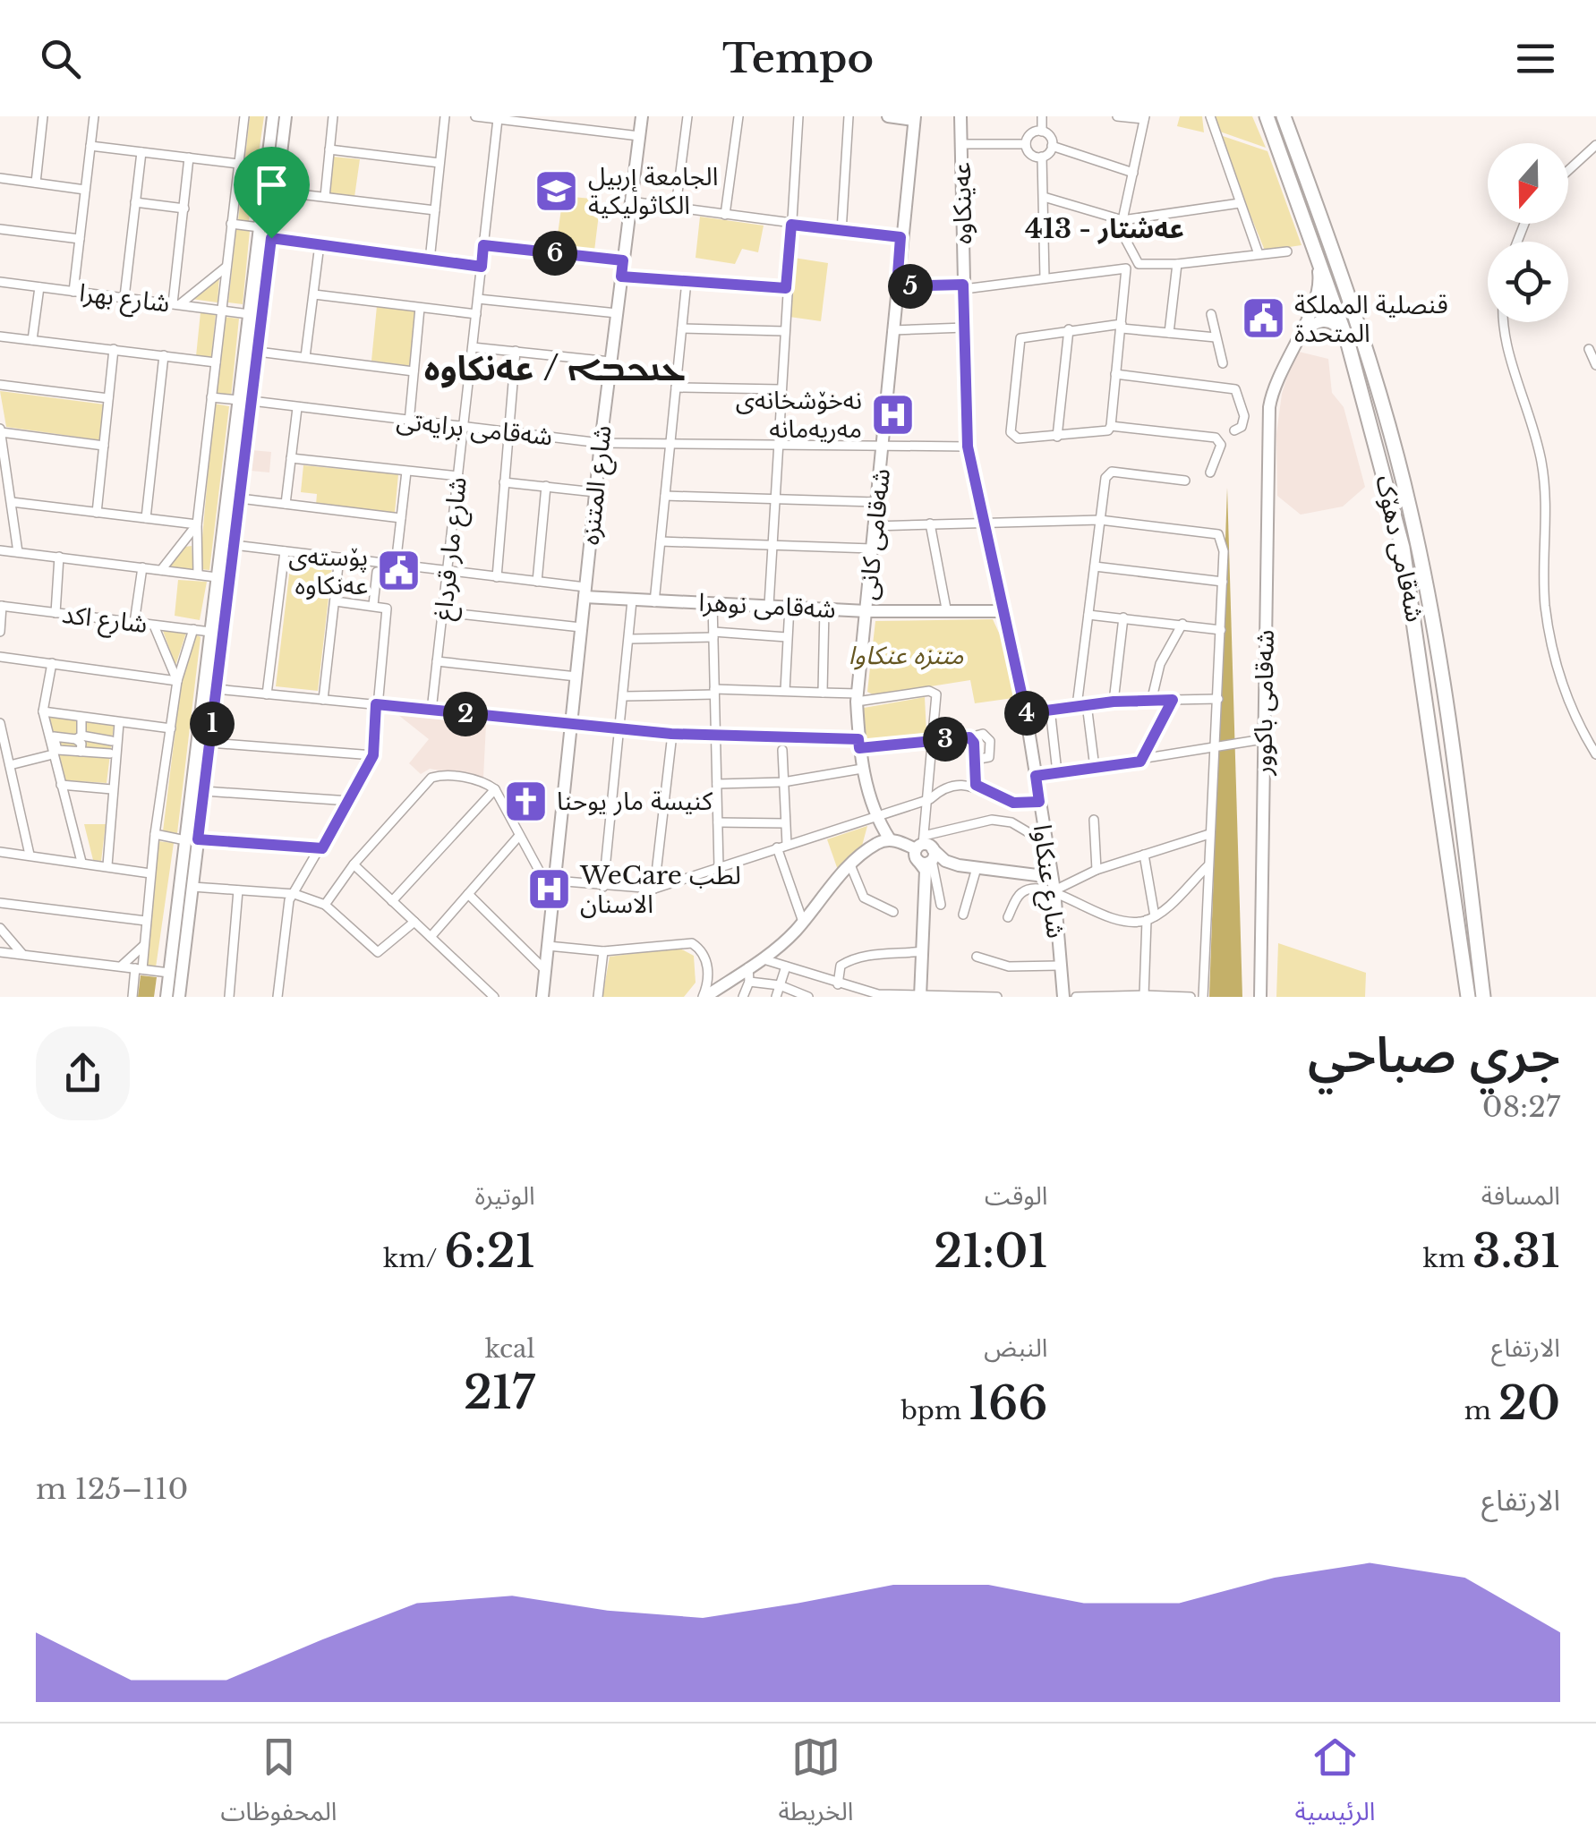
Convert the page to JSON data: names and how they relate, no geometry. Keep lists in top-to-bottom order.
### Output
{
  "streets": {
    "highway": ["شەقامی دهۆک"],
    "street": [
      "عەینکاوە",
      "شارع بهرا",
      "شەقامی برایەتی",
      "شارع المتنزه",
      "شەقامی کانی",
      "شارع مار قرداغ",
      "شەقامی نوهرا",
      "شارع اكد",
      "شەقامی باکوور",
      "شارع عنكاوا"
    ]
  },
  "crossings": [
    ["عەینکاوە", "شارع عنكاوا"],
    ["شەقامی برایەتی", "شارع المتنزه"],
    ["شەقامی برایەتی", "شەقامی کانی"],
    ["شەقامی برایەتی", "شارع مار قرداغ"],
    ["شەقامی برایەتی", "شارع عنكاوا"],
    ["شارع المتنزه", "شەقامی نوهرا"],
    ["شەقامی کانی", "شەقامی نوهرا"],
    ["شەقامی دهۆک", "شەقامی باکوور"],
    ["شەقامی نوهرا", "شارع عنكاوا"]
  ],
  "districts": ["عه‌شتار - 413", "ܥܢܟܒܐ / عەنکاوە"],
  "parks": ["متنزه عنكاوا"],
  "places": {
    "school or university": ["الجامعة إربيل الكاثوليكية"],
    "public building": ["قنصلية المملكة المتحدة", "پۆسته‌ی عه‌نكاوه‌"],
    "hospital": ["نەخۆشخانەی مەریەمانە", "WeCare لطب الاسنان"],
    "church": ["كنيسة مار يوحنا"]
  },
  "north": "bottom",
  "page": {
    "header": "Tempo",
    "pins": [
      "6",
      "5",
      "4",
      "2",
      "1",
      "3"
    ],
    "heading": ["جري صباحي", "08:27"],
    "stats": [
      ["المسافة", "3.31 km"],
      ["الوقت", "21:01"],
      ["الوتيرة", "6:21 /km"],
      ["الارتفاع", "20 m"],
      ["النبض", "166 bpm"],
      ["kcal", "217"]
    ],
    "chart": ["الارتفاع", "110–125 m"],
    "tabs": ["الرئيسية", "الخريطة", "المحفوظات"]
  }
}
